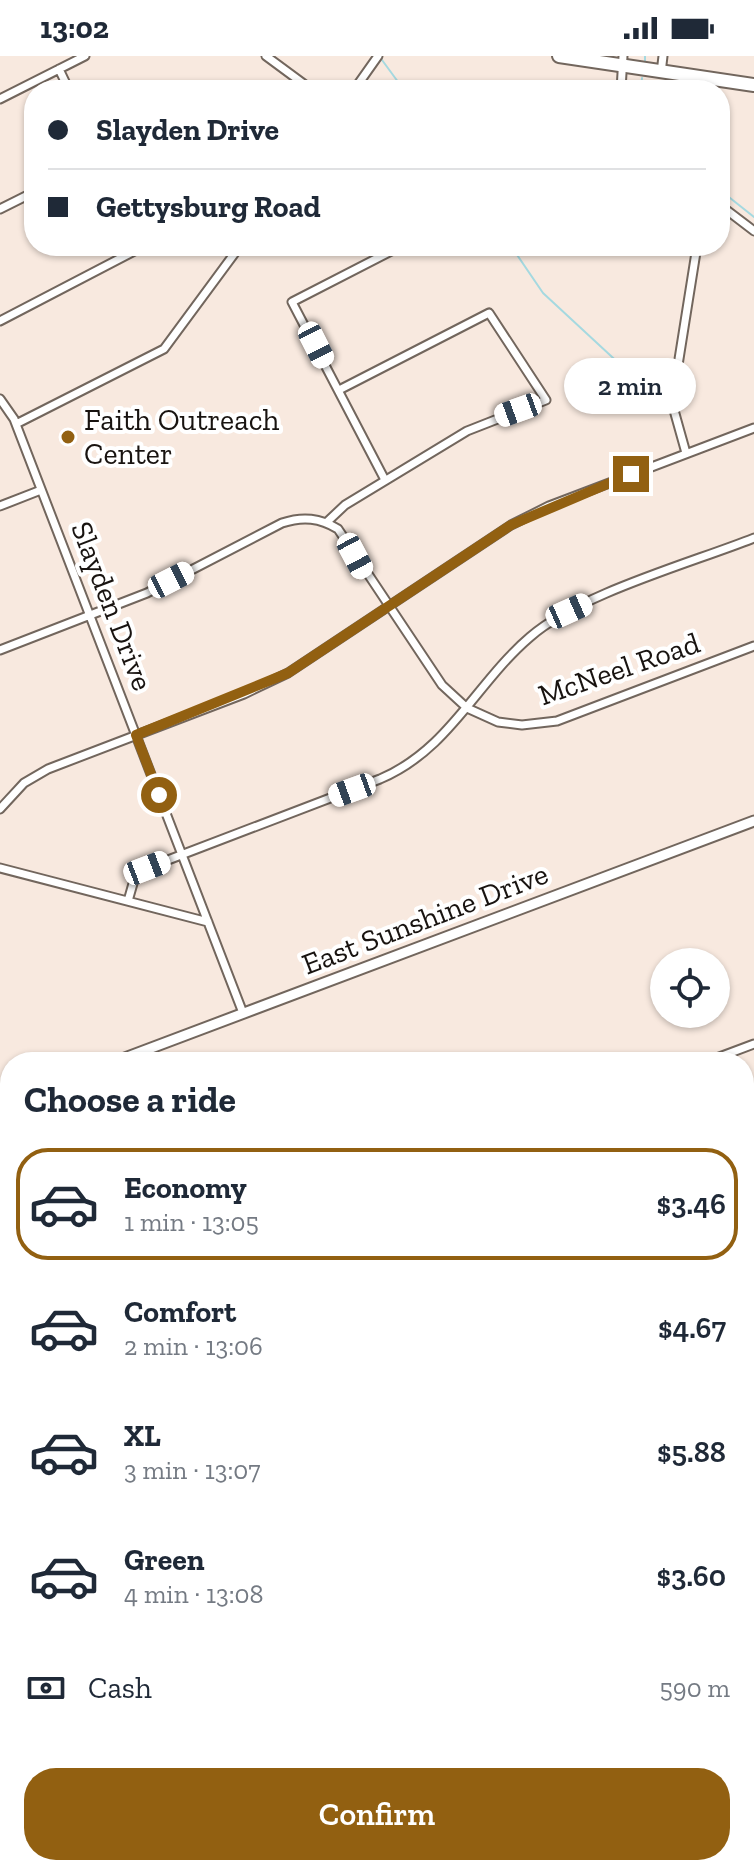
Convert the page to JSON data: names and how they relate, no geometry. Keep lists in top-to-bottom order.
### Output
{
  "streets": {
    "street": ["Slayden Drive", "McNeel Road", "East Sunshine Drive"]
  },
  "crossings": [
    ["Slayden Drive", "East Sunshine Drive"]
  ],
  "places": ["Faith Outreach Center"],
  "page": {
    "status": "13:02",
    "banner": ["Slayden Drive", "Gettysburg Road"],
    "bubble": "2 min",
    "heading": "Choose a ride",
    "list": [
      {
        "name": "Economy",
        "note": "1 min · 13:05",
        "value": "$3.46"
      },
      {
        "name": "Comfort",
        "note": "2 min · 13:06",
        "value": "$4.67"
      },
      {
        "name": "XL",
        "note": "3 min · 13:07",
        "value": "$5.88"
      },
      {
        "name": "Green",
        "note": "4 min · 13:08",
        "value": "$3.60"
      }
    ],
    "pay": ["Cash", "590 m"],
    "buttons": "Confirm"
  }
}
